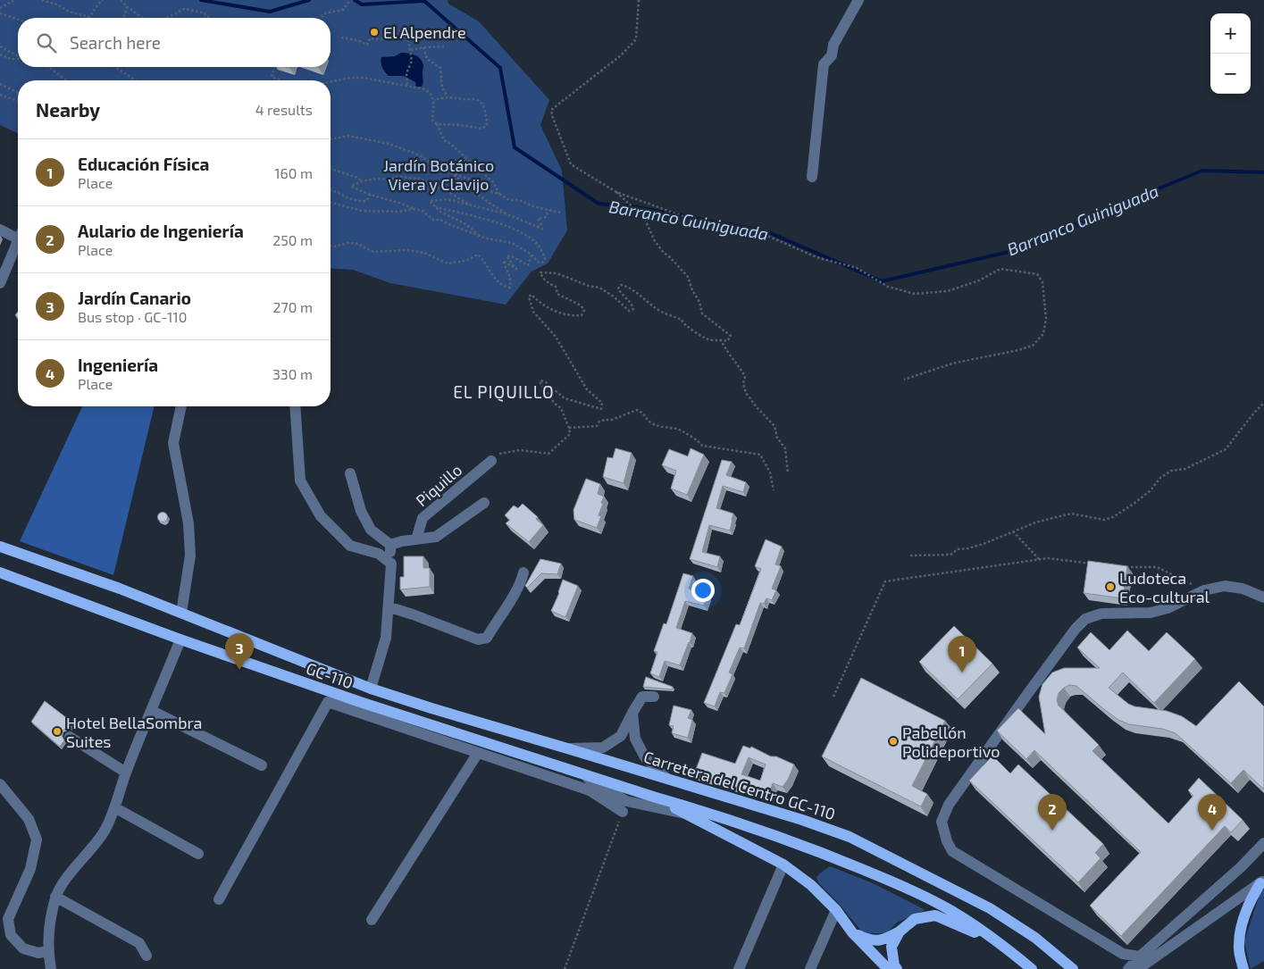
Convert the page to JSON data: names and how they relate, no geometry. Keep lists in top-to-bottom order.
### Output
{
  "streets": {
    "main road": ["GC-110", "Carretera del Centro GC-110"],
    "street": ["Piquillo"]
  },
  "crossings": [
    ["GC-110", "Carretera del Centro GC-110"]
  ],
  "districts": ["EL PIQUILLO"],
  "water": ["Barranco Guiniguada"],
  "parks": ["Jardín Botánico Viera y Clavijo"],
  "places": [
    "El Alpendre",
    "Ludoteca Eco-cultural",
    "Hotel BellaSombra Suites",
    "Pabellón Polideportivo"
  ],
  "page": {
    "map_buttons": ["+", "−"],
    "search": "Search here",
    "heading": ["Nearby", "4 results"],
    "list": [
      {
        "mark": "1",
        "name": "Educación Física",
        "note": "Place",
        "value": "160 m"
      },
      {
        "mark": "2",
        "name": "Aulario de Ingeniería",
        "note": "Place",
        "value": "250 m"
      },
      {
        "mark": "3",
        "name": "Jardín Canario",
        "note": "Bus stop · GC-110",
        "value": "270 m"
      },
      {
        "mark": "4",
        "name": "Ingeniería",
        "note": "Place",
        "value": "330 m"
      }
    ],
    "pins": [
      "3",
      "1",
      "2",
      "4"
    ]
  }
}
